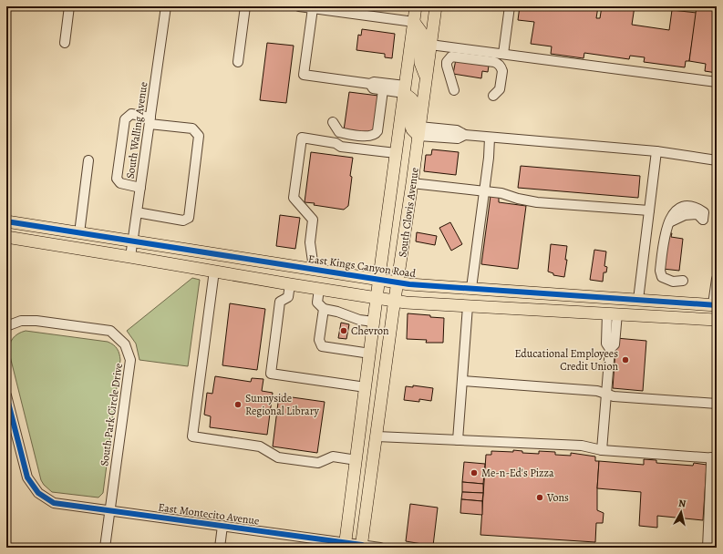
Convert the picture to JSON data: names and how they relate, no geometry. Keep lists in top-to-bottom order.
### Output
{
  "streets": {
    "main road": ["South Clovis Avenue", "East Kings Canyon Road"],
    "street": ["South Walling Avenue", "South Park Circle Drive", "East Montecito Avenue"]
  },
  "crossings": [
    ["South Walling Avenue", "East Kings Canyon Road"],
    ["South Clovis Avenue", "East Kings Canyon Road"],
    ["South Clovis Avenue", "East Montecito Avenue"],
    ["South Park Circle Drive", "East Montecito Avenue"]
  ],
  "places": [
    "Chevron",
    "Educational Employees Credit Union",
    "Sunnyside Regional Library",
    "Me-n-Ed's Pizza",
    "Vons"
  ],
  "north": "top"
}
